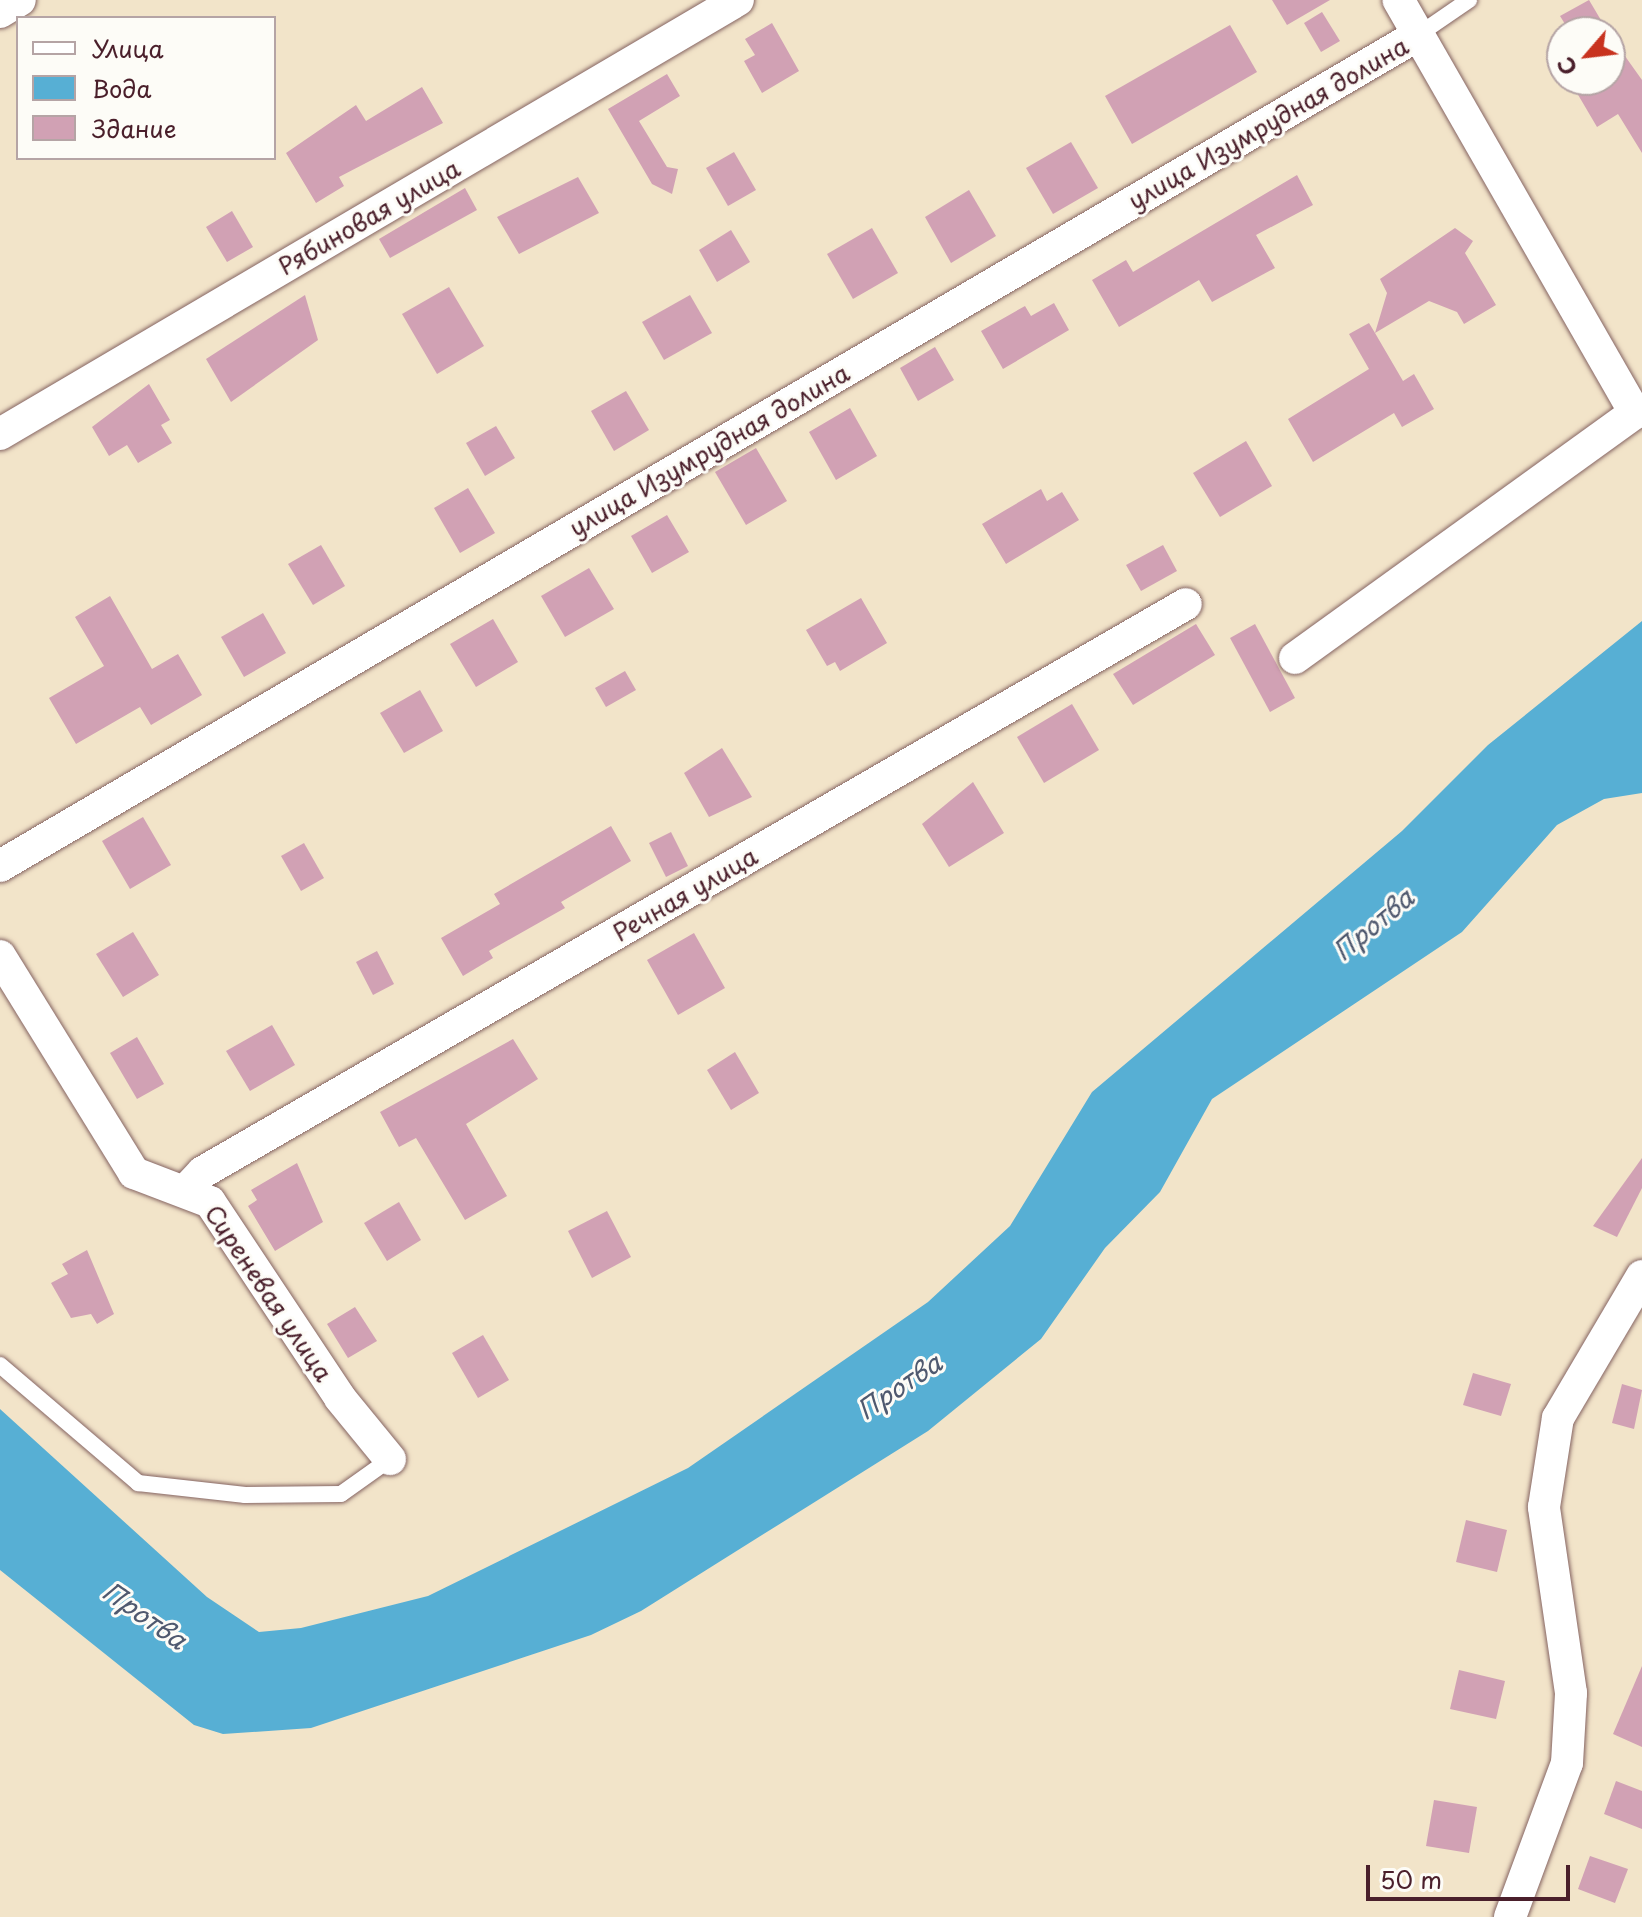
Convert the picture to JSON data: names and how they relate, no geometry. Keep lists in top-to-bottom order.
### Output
{
  "streets": {
    "street": [
      "улица Изумрудная долина",
      "Рябиновая улица",
      "Речная улица",
      "Сиреневая улица"
    ]
  },
  "crossings": [
    ["Речная улица", "Сиреневая улица"]
  ],
  "water": ["Протва"],
  "legend": ["Улица", "Вода", "Здание"],
  "scale_bar": "50 m",
  "north": "bottom left"
}
